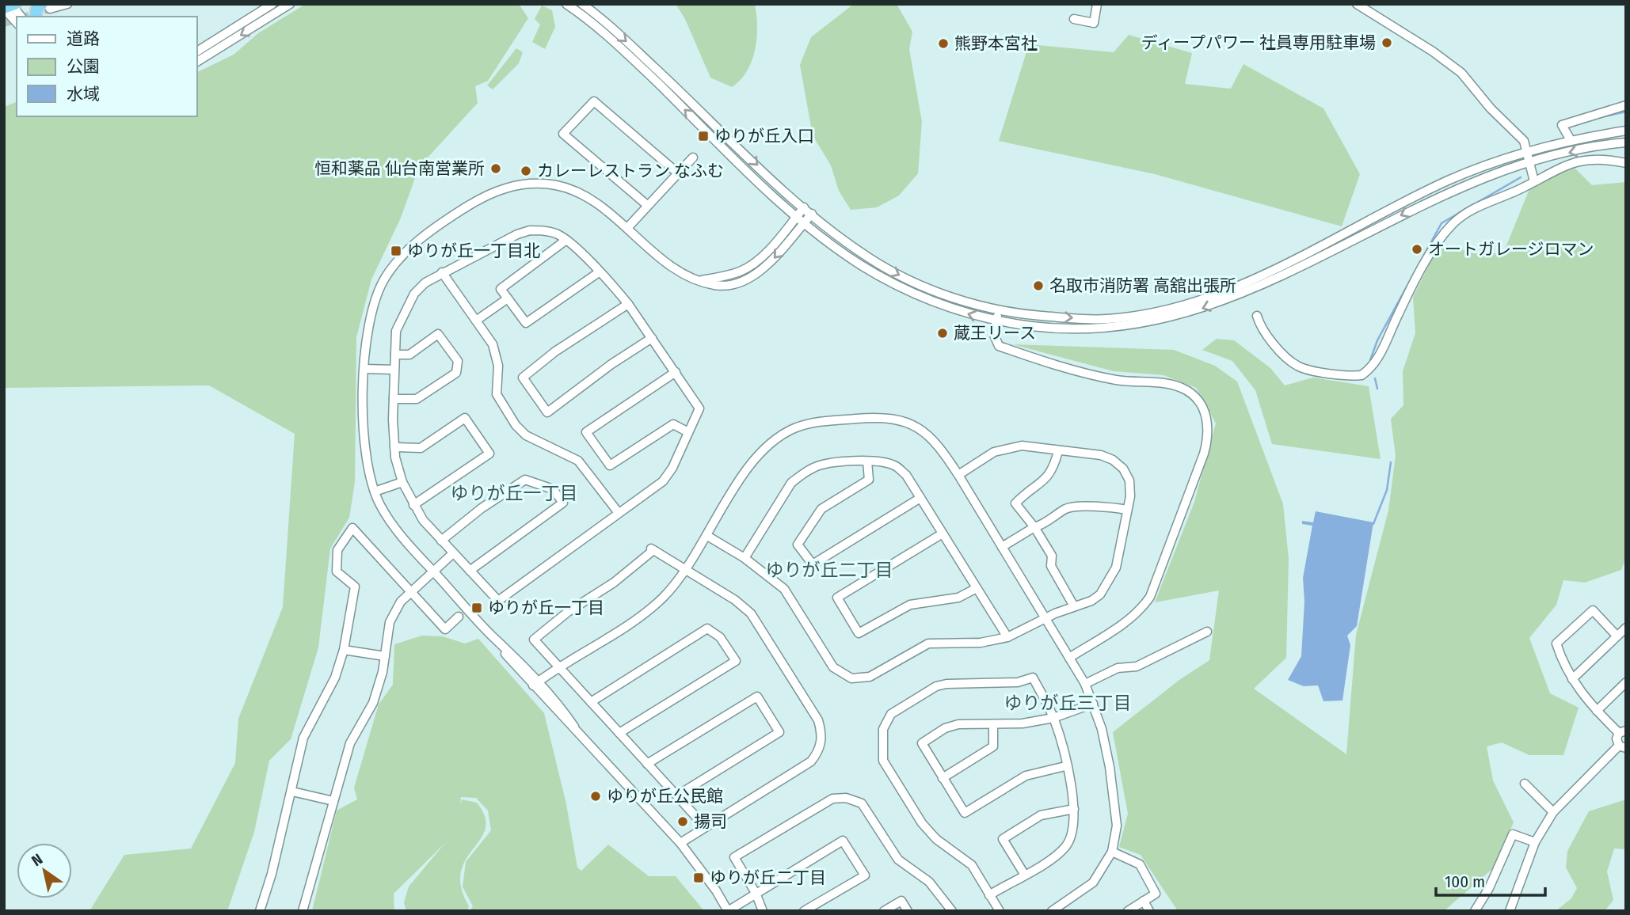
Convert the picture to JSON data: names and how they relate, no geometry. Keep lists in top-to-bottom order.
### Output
{
  "districts": ["ゆりが丘一丁目", "ゆりが丘二丁目", "ゆりが丘三丁目"],
  "places": {
    "other": [
      "ディープパワー 社員専用駐車場",
      "熊野本宮社",
      "恒和薬品 仙台南営業所",
      "カレーレストラン なふむ",
      "オートガレージロマン",
      "名取市消防署 高舘出張所",
      "蔵王リース",
      "ゆりが丘公民館",
      "揚司"
    ],
    "transit": [
      "ゆりが丘入口",
      "ゆりが丘一丁目北",
      "ゆりが丘一丁目",
      "ゆりが丘二丁目"
    ]
  },
  "legend": ["道路", "公園", "水域"],
  "scale_bar": "100 m",
  "north": "top left"
}
